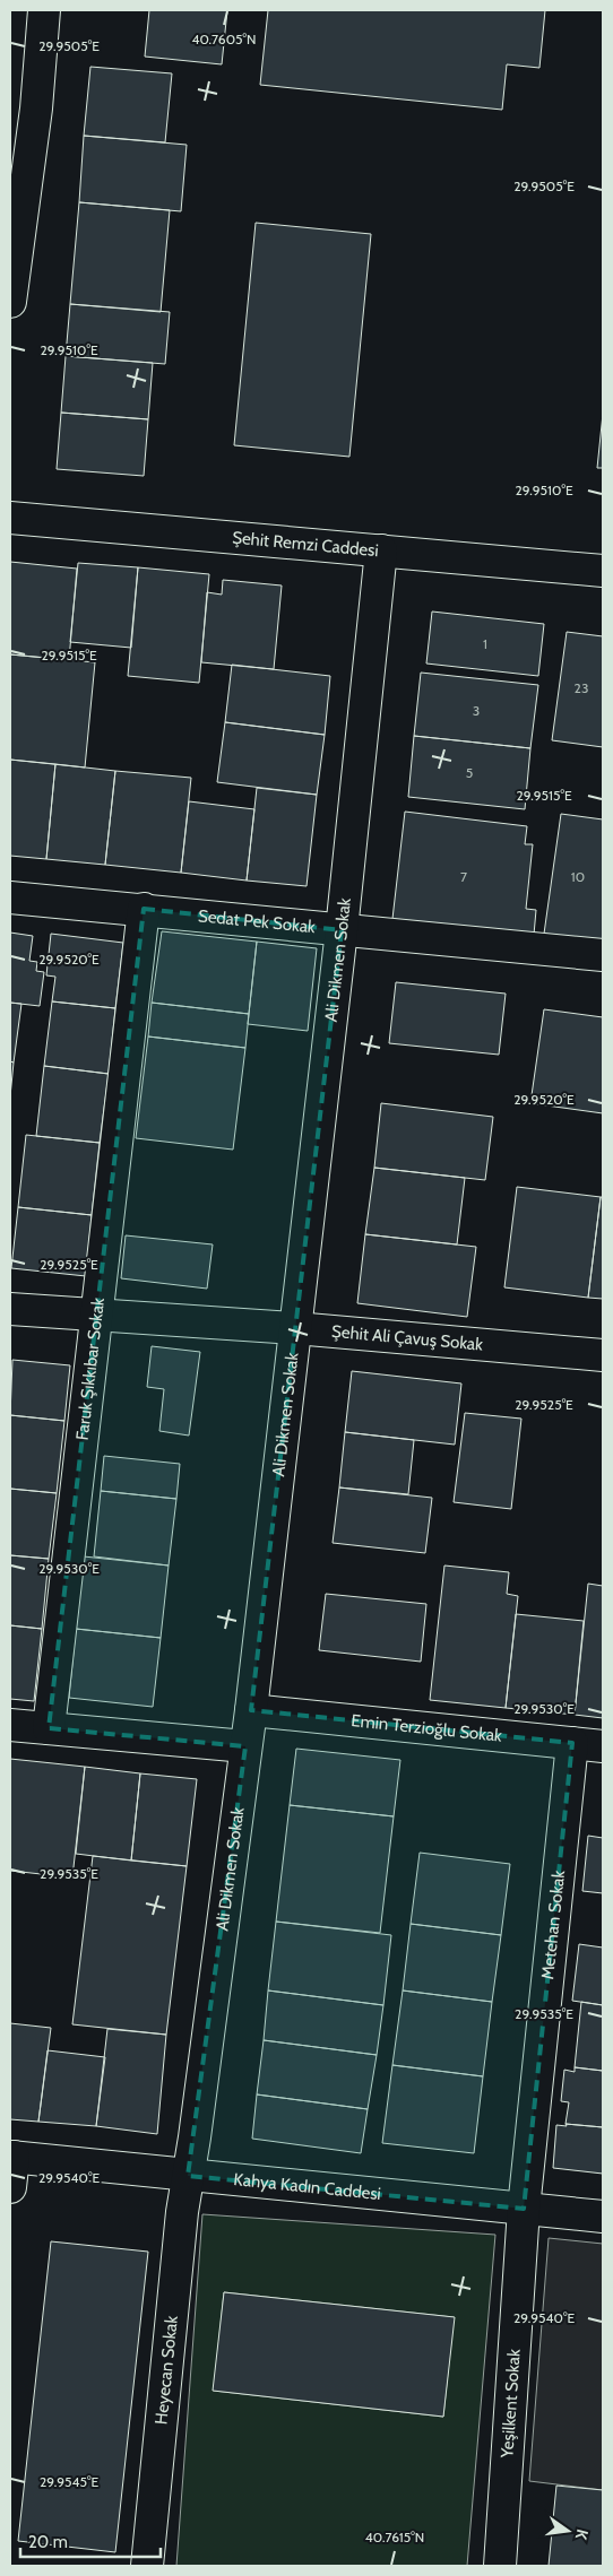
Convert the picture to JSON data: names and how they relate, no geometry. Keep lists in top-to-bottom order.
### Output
{
  "streets": {
    "street": [
      "Şehit Remzi Caddesi",
      "Sedat Pek Sokak",
      "Ali Dikmen Sokak",
      "Şehit Ali Çavuş Sokak",
      "Faruk Şıkkıbar Sokak",
      "Emin Terzioğlu Sokak",
      "Metehan Sokak",
      "Kahya Kadın Caddesi",
      "Heyecan Sokak",
      "Yeşilkent Sokak"
    ]
  },
  "crossings": [
    ["Şehit Remzi Caddesi", "Ali Dikmen Sokak"],
    ["Sedat Pek Sokak", "Ali Dikmen Sokak"],
    ["Sedat Pek Sokak", "Faruk Şıkkıbar Sokak"],
    ["Ali Dikmen Sokak", "Şehit Ali Çavuş Sokak"],
    ["Ali Dikmen Sokak", "Emin Terzioğlu Sokak"],
    ["Ali Dikmen Sokak", "Kahya Kadın Caddesi"],
    ["Ali Dikmen Sokak", "Heyecan Sokak"],
    ["Şehit Ali Çavuş Sokak", "Faruk Şıkkıbar Sokak"],
    ["Emin Terzioğlu Sokak", "Metehan Sokak"],
    ["Metehan Sokak", "Kahya Kadın Caddesi"],
    ["Metehan Sokak", "Yeşilkent Sokak"],
    ["Kahya Kadın Caddesi", "Heyecan Sokak"],
    ["Kahya Kadın Caddesi", "Yeşilkent Sokak"]
  ],
  "house_numbers": [
    "1",
    "23",
    "3",
    "5",
    "7",
    "10"
  ],
  "scale_bar": "20 m",
  "north": "right",
  "coordinates": [
    "40.7605°N",
    "29.9505°E",
    "29.9510°E",
    "29.9515°E",
    "29.9520°E",
    "29.9525°E",
    "29.9530°E",
    "29.9535°E",
    "29.9540°E",
    "29.9545°E",
    "40.7615°N"
  ]
}
